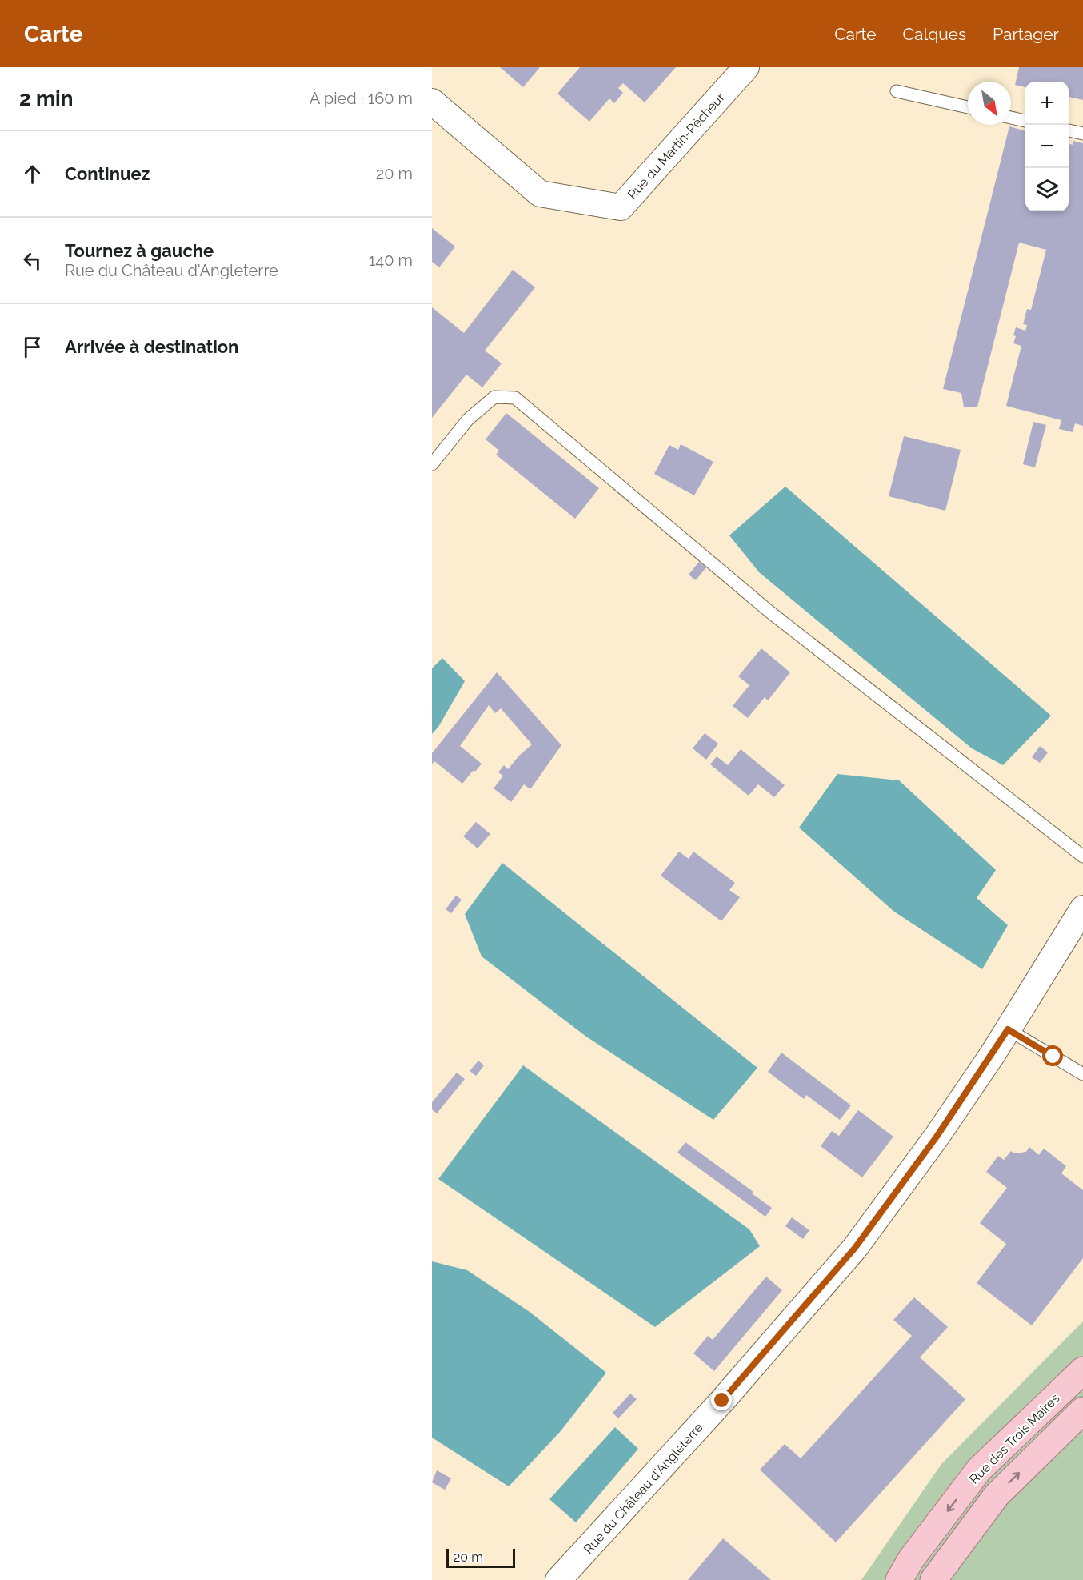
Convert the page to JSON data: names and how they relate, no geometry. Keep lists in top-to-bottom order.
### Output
{
  "streets": {
    "main road": ["Rue des Trois Maires"],
    "street": ["Rue du Martin-Pêcheur", "Rue du Château d'Angleterre"]
  },
  "scale_bar": "20 m",
  "north": "bottom right",
  "page": {
    "header": "Carte",
    "nav": ["Carte", "Calques", "Partager"],
    "heading": ["2 min", "À pied · 160 m"],
    "map_buttons": ["+", "−"],
    "list": [
      ["Continuez", "20 m"],
      ["Tournez à gauche", "Rue du Château d'Angleterre", "140 m"],
      "Arrivée à destination"
    ],
    "scale": "20 m"
  }
}
